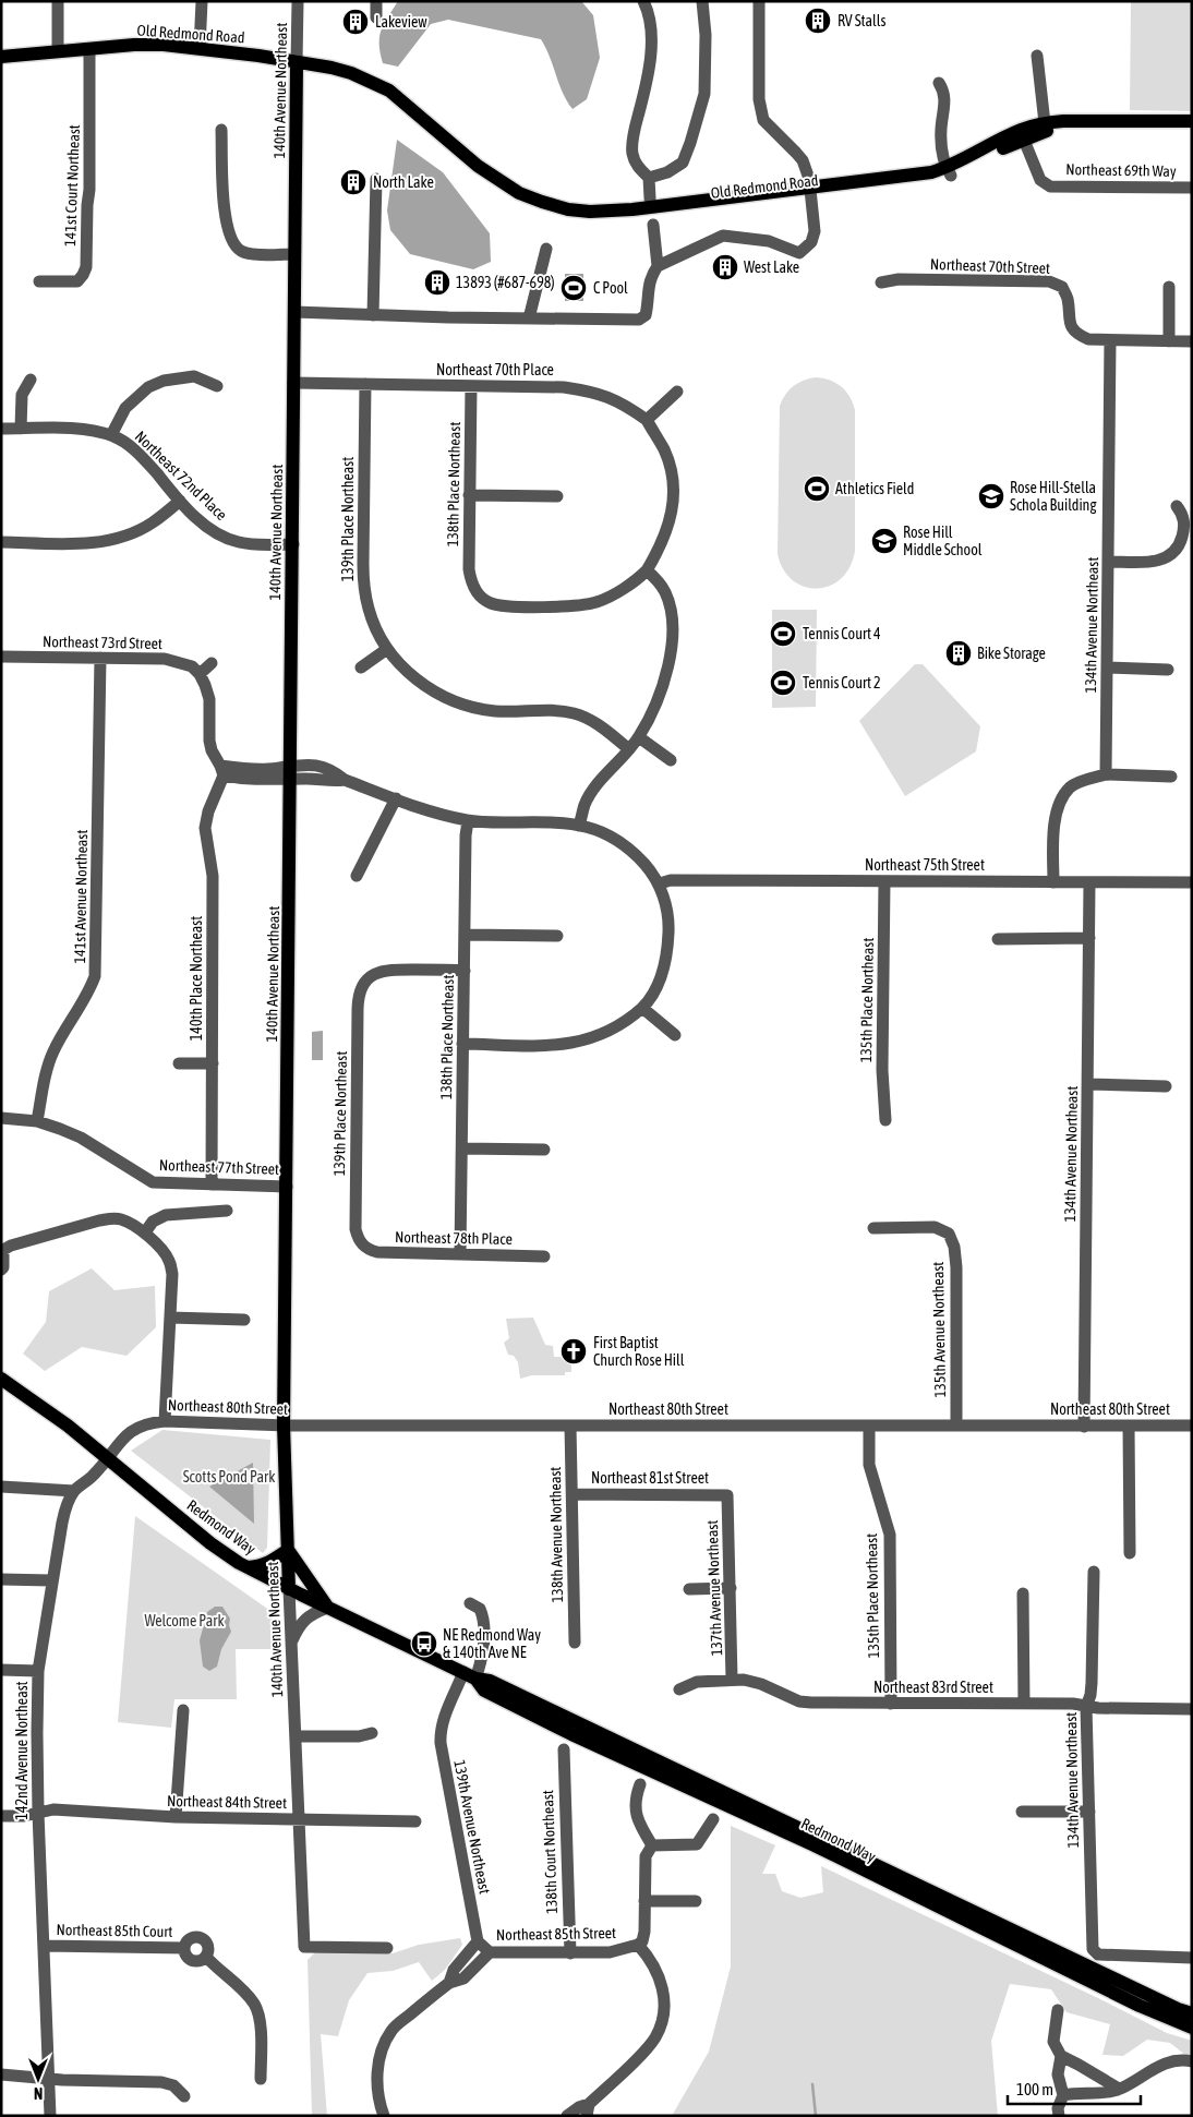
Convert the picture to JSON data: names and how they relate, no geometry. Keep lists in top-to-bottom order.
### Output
{
  "streets": {
    "main road": ["Old Redmond Road", "140th Avenue Northeast", "Redmond Way"],
    "street": [
      "Northeast 69th Way",
      "141st Court Northeast",
      "Northeast 70th Street",
      "Northeast 70th Place",
      "Northeast 72nd Place",
      "138th Place Northeast",
      "139th Place Northeast",
      "134th Avenue Northeast",
      "Northeast 73rd Street",
      "Northeast 75th Street",
      "141st Avenue Northeast",
      "140th Place Northeast",
      "135th Place Northeast",
      "Northeast 77th Street",
      "Northeast 78th Place",
      "135th Avenue Northeast",
      "Northeast 80th Street",
      "Northeast 81st Street",
      "138th Avenue Northeast",
      "137th Avenue Northeast",
      "Northeast 83rd Street",
      "142nd Avenue Northeast",
      "Northeast 84th Street",
      "139th Avenue Northeast",
      "138th Court Northeast",
      "Northeast 85th Court",
      "Northeast 85th Street"
    ]
  },
  "crossings": [
    ["Old Redmond Road", "140th Avenue Northeast"],
    ["Old Redmond Road", "Northeast 69th Way"],
    ["Old Redmond Road", "141st Court Northeast"],
    ["140th Avenue Northeast", "Northeast 70th Place"],
    ["140th Avenue Northeast", "Northeast 72nd Place"],
    ["140th Avenue Northeast", "Northeast 77th Street"],
    ["140th Avenue Northeast", "Northeast 80th Street"],
    ["140th Avenue Northeast", "Redmond Way"],
    ["140th Avenue Northeast", "Northeast 84th Street"],
    ["Northeast 70th Street", "134th Avenue Northeast"],
    ["Northeast 70th Place", "138th Place Northeast"],
    ["Northeast 70th Place", "139th Place Northeast"],
    ["138th Place Northeast", "139th Place Northeast"],
    ["138th Place Northeast", "Northeast 78th Place"],
    ["139th Place Northeast", "Northeast 78th Place"],
    ["134th Avenue Northeast", "Northeast 75th Street"],
    ["134th Avenue Northeast", "Northeast 80th Street"],
    ["134th Avenue Northeast", "Northeast 83rd Street"],
    ["Northeast 73rd Street", "141st Avenue Northeast"],
    ["Northeast 75th Street", "135th Place Northeast"],
    ["141st Avenue Northeast", "Northeast 77th Street"],
    ["140th Place Northeast", "Northeast 77th Street"],
    ["135th Place Northeast", "Northeast 80th Street"],
    ["135th Place Northeast", "Northeast 83rd Street"],
    ["135th Avenue Northeast", "Northeast 80th Street"],
    ["Northeast 80th Street", "138th Avenue Northeast"],
    ["Northeast 80th Street", "142nd Avenue Northeast"],
    ["Northeast 81st Street", "138th Avenue Northeast"],
    ["Northeast 81st Street", "137th Avenue Northeast"],
    ["Redmond Way", "142nd Avenue Northeast"],
    ["Redmond Way", "139th Avenue Northeast"],
    ["137th Avenue Northeast", "Northeast 83rd Street"],
    ["142nd Avenue Northeast", "Northeast 84th Street"],
    ["142nd Avenue Northeast", "Northeast 85th Court"],
    ["139th Avenue Northeast", "Northeast 85th Street"],
    ["138th Court Northeast", "Northeast 85th Street"]
  ],
  "parks": ["Scotts Pond Park", "Welcome Park"],
  "places": {
    "building": [
      "RV Stalls",
      "Lakeview",
      "North Lake",
      "West Lake",
      "13893 (#687-698)",
      "Bike Storage"
    ],
    "sports": [
      "C Pool",
      "Athletics Field",
      "Tennis Court 4",
      "Tennis Court 2"
    ],
    "school or university": ["Rose Hill-Stella Schola Building", "Rose Hill Middle School"],
    "church": ["First Baptist Church Rose Hill"],
    "bus stop": ["NE Redmond Way & 140th Ave NE"]
  },
  "scale_bar": "100 m",
  "north": "bottom"
}
